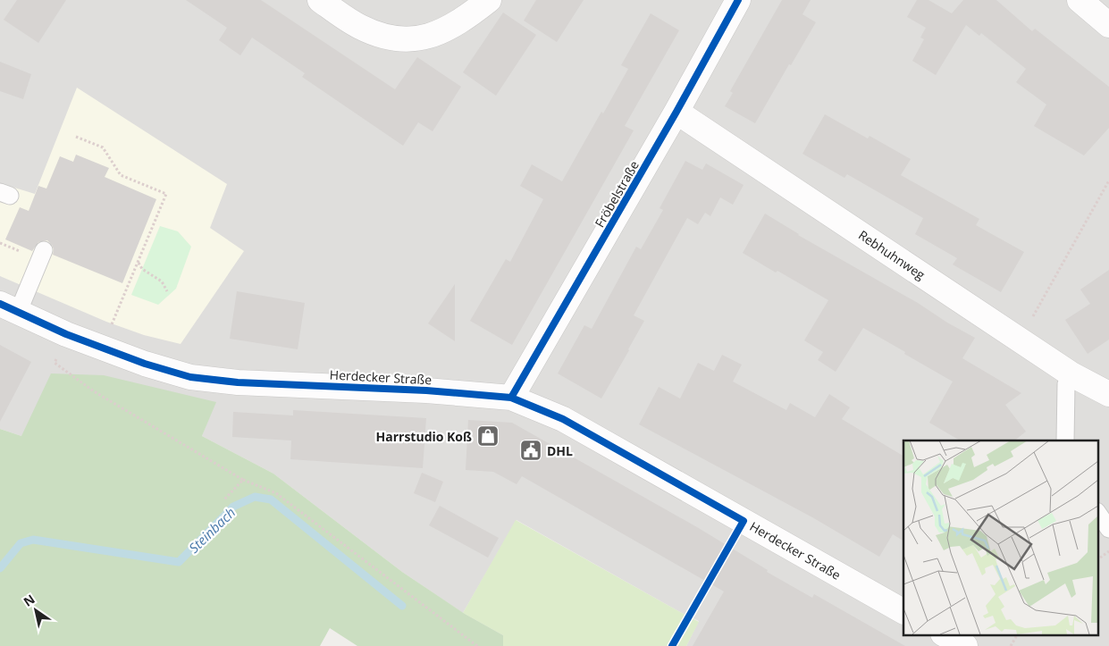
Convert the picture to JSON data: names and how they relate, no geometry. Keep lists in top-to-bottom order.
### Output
{
  "streets": {
    "street": ["Fröbelstraße", "Rebhuhnweg", "Herdecker Straße"]
  },
  "crossings": [
    ["Fröbelstraße", "Rebhuhnweg"],
    ["Fröbelstraße", "Herdecker Straße"]
  ],
  "water": ["Steinbach"],
  "places": {
    "shop": ["Harrstudio Koß"],
    "public building": ["DHL"]
  },
  "north": "top left"
}
